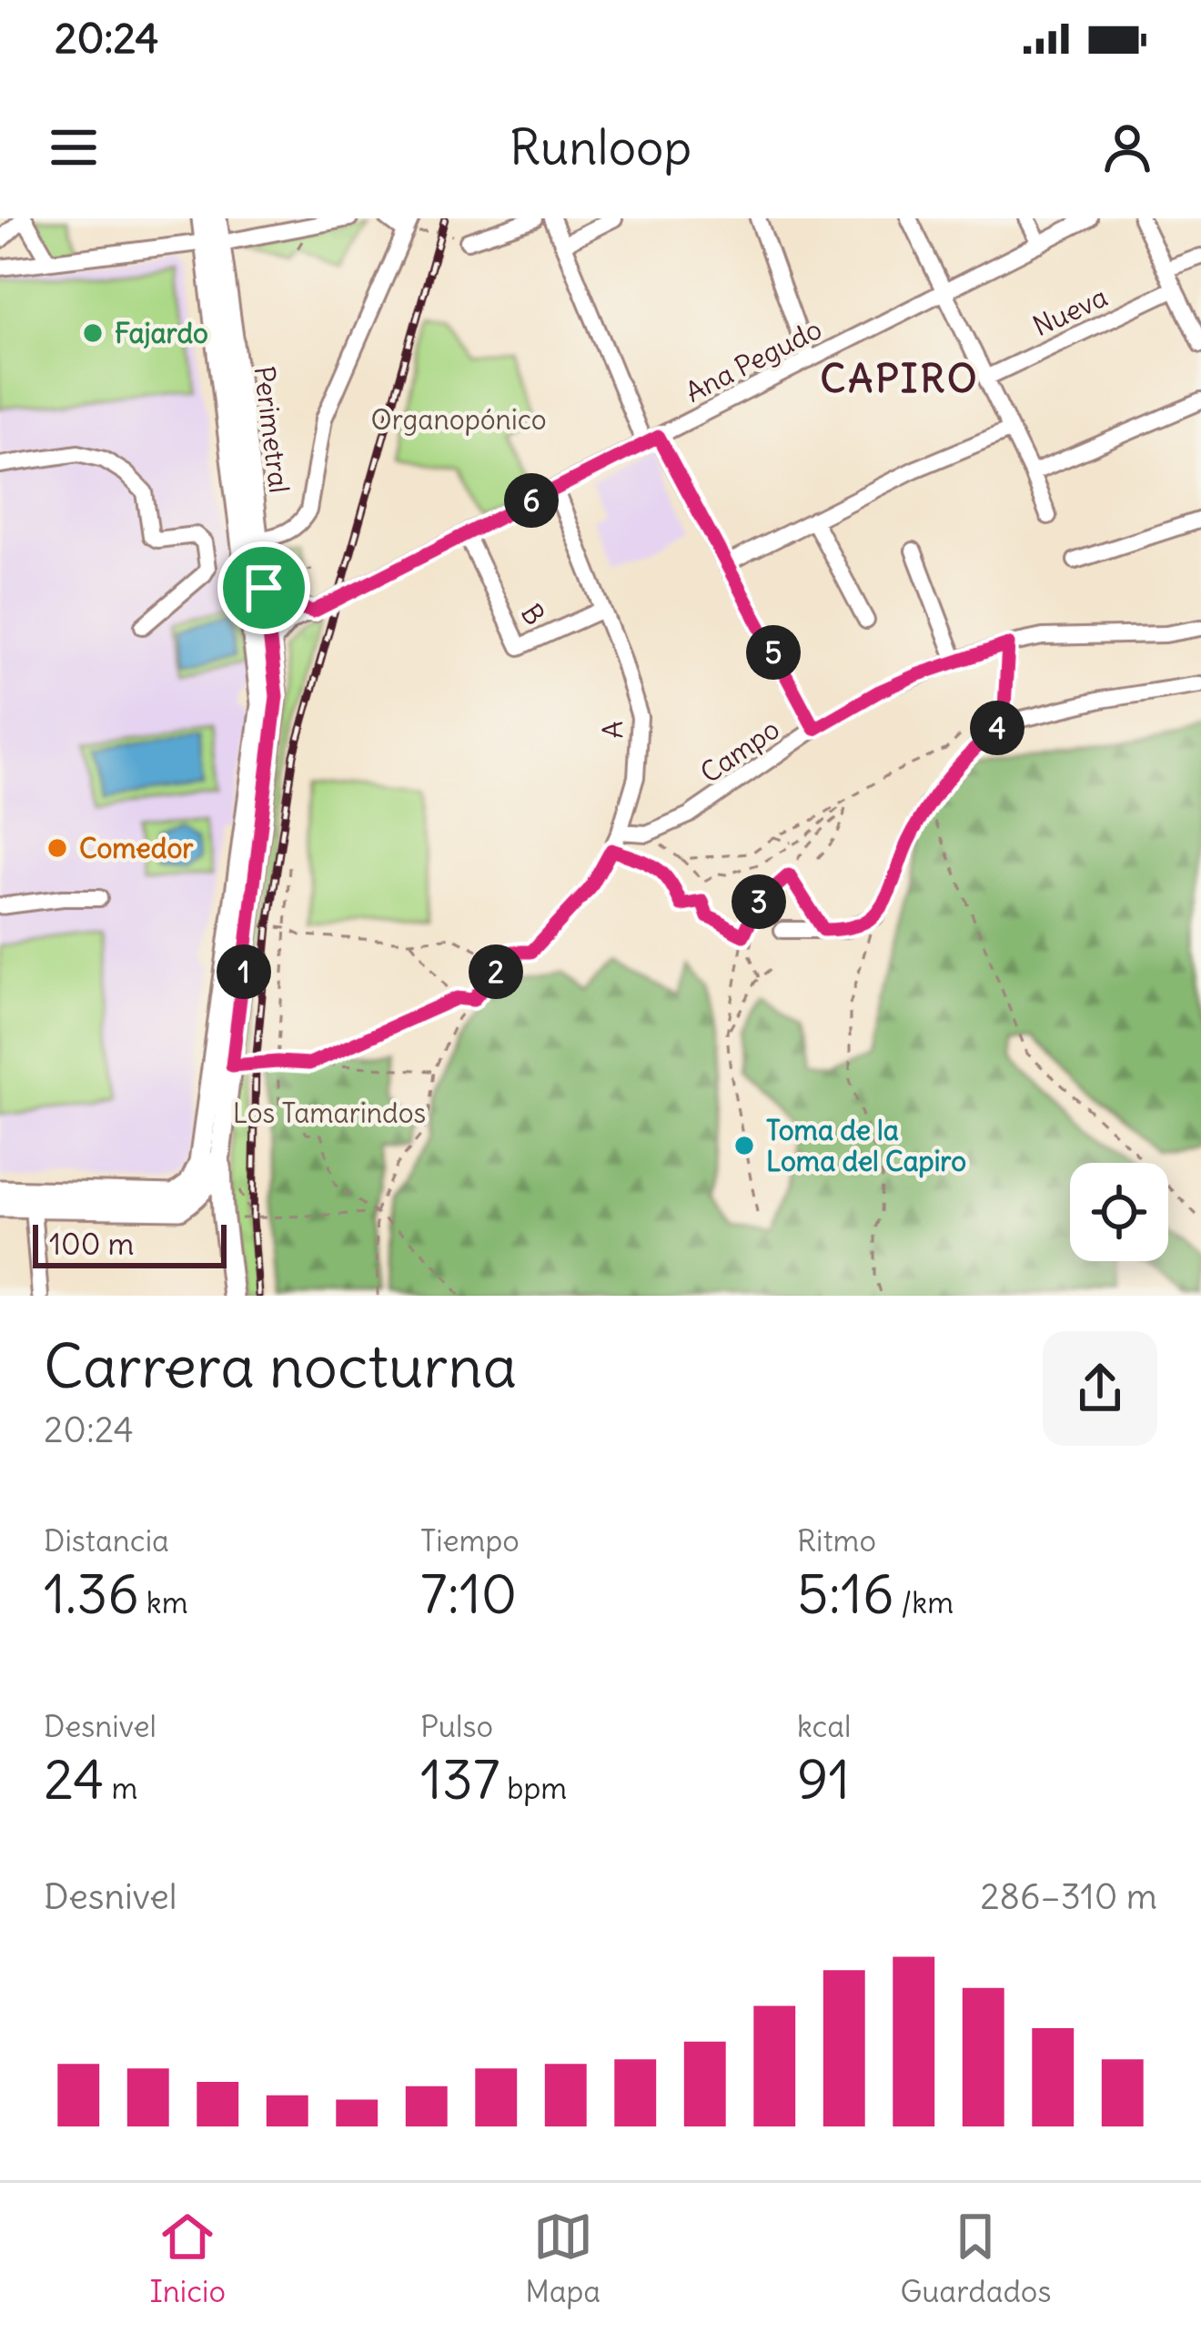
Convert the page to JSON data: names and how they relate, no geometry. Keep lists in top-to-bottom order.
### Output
{
  "streets": {
    "main road": ["Perimetral"],
    "street": [
      "Nueva",
      "Ana Pegudo",
      "B",
      "A",
      "Campo"
    ]
  },
  "crossings": [
    ["Ana Pegudo", "Perimetral"],
    ["Ana Pegudo", "B"],
    ["Ana Pegudo", "A"],
    ["B", "A"],
    ["A", "Campo"]
  ],
  "districts": ["CAPIRO"],
  "parks": ["Organopónico", "Los Tamarindos"],
  "places": ["Fajardo", "Comedor", "Toma de la Loma del Capiro"],
  "scale_bar": "100 m",
  "page": {
    "status": "20:24",
    "header": "Runloop",
    "pins": [
      "6",
      "5",
      "4",
      "3",
      "1",
      "2"
    ],
    "scale": "100 m",
    "heading": ["Carrera nocturna", "20:24"],
    "stats": [
      ["Distancia", "1.36 km"],
      ["Tiempo", "7:10"],
      ["Ritmo", "5:16 /km"],
      ["Desnivel", "24 m"],
      ["Pulso", "137 bpm"],
      ["kcal", "91"]
    ],
    "chart": ["Desnivel", "286–310 m"],
    "tabs": ["Inicio", "Mapa", "Guardados"]
  }
}
